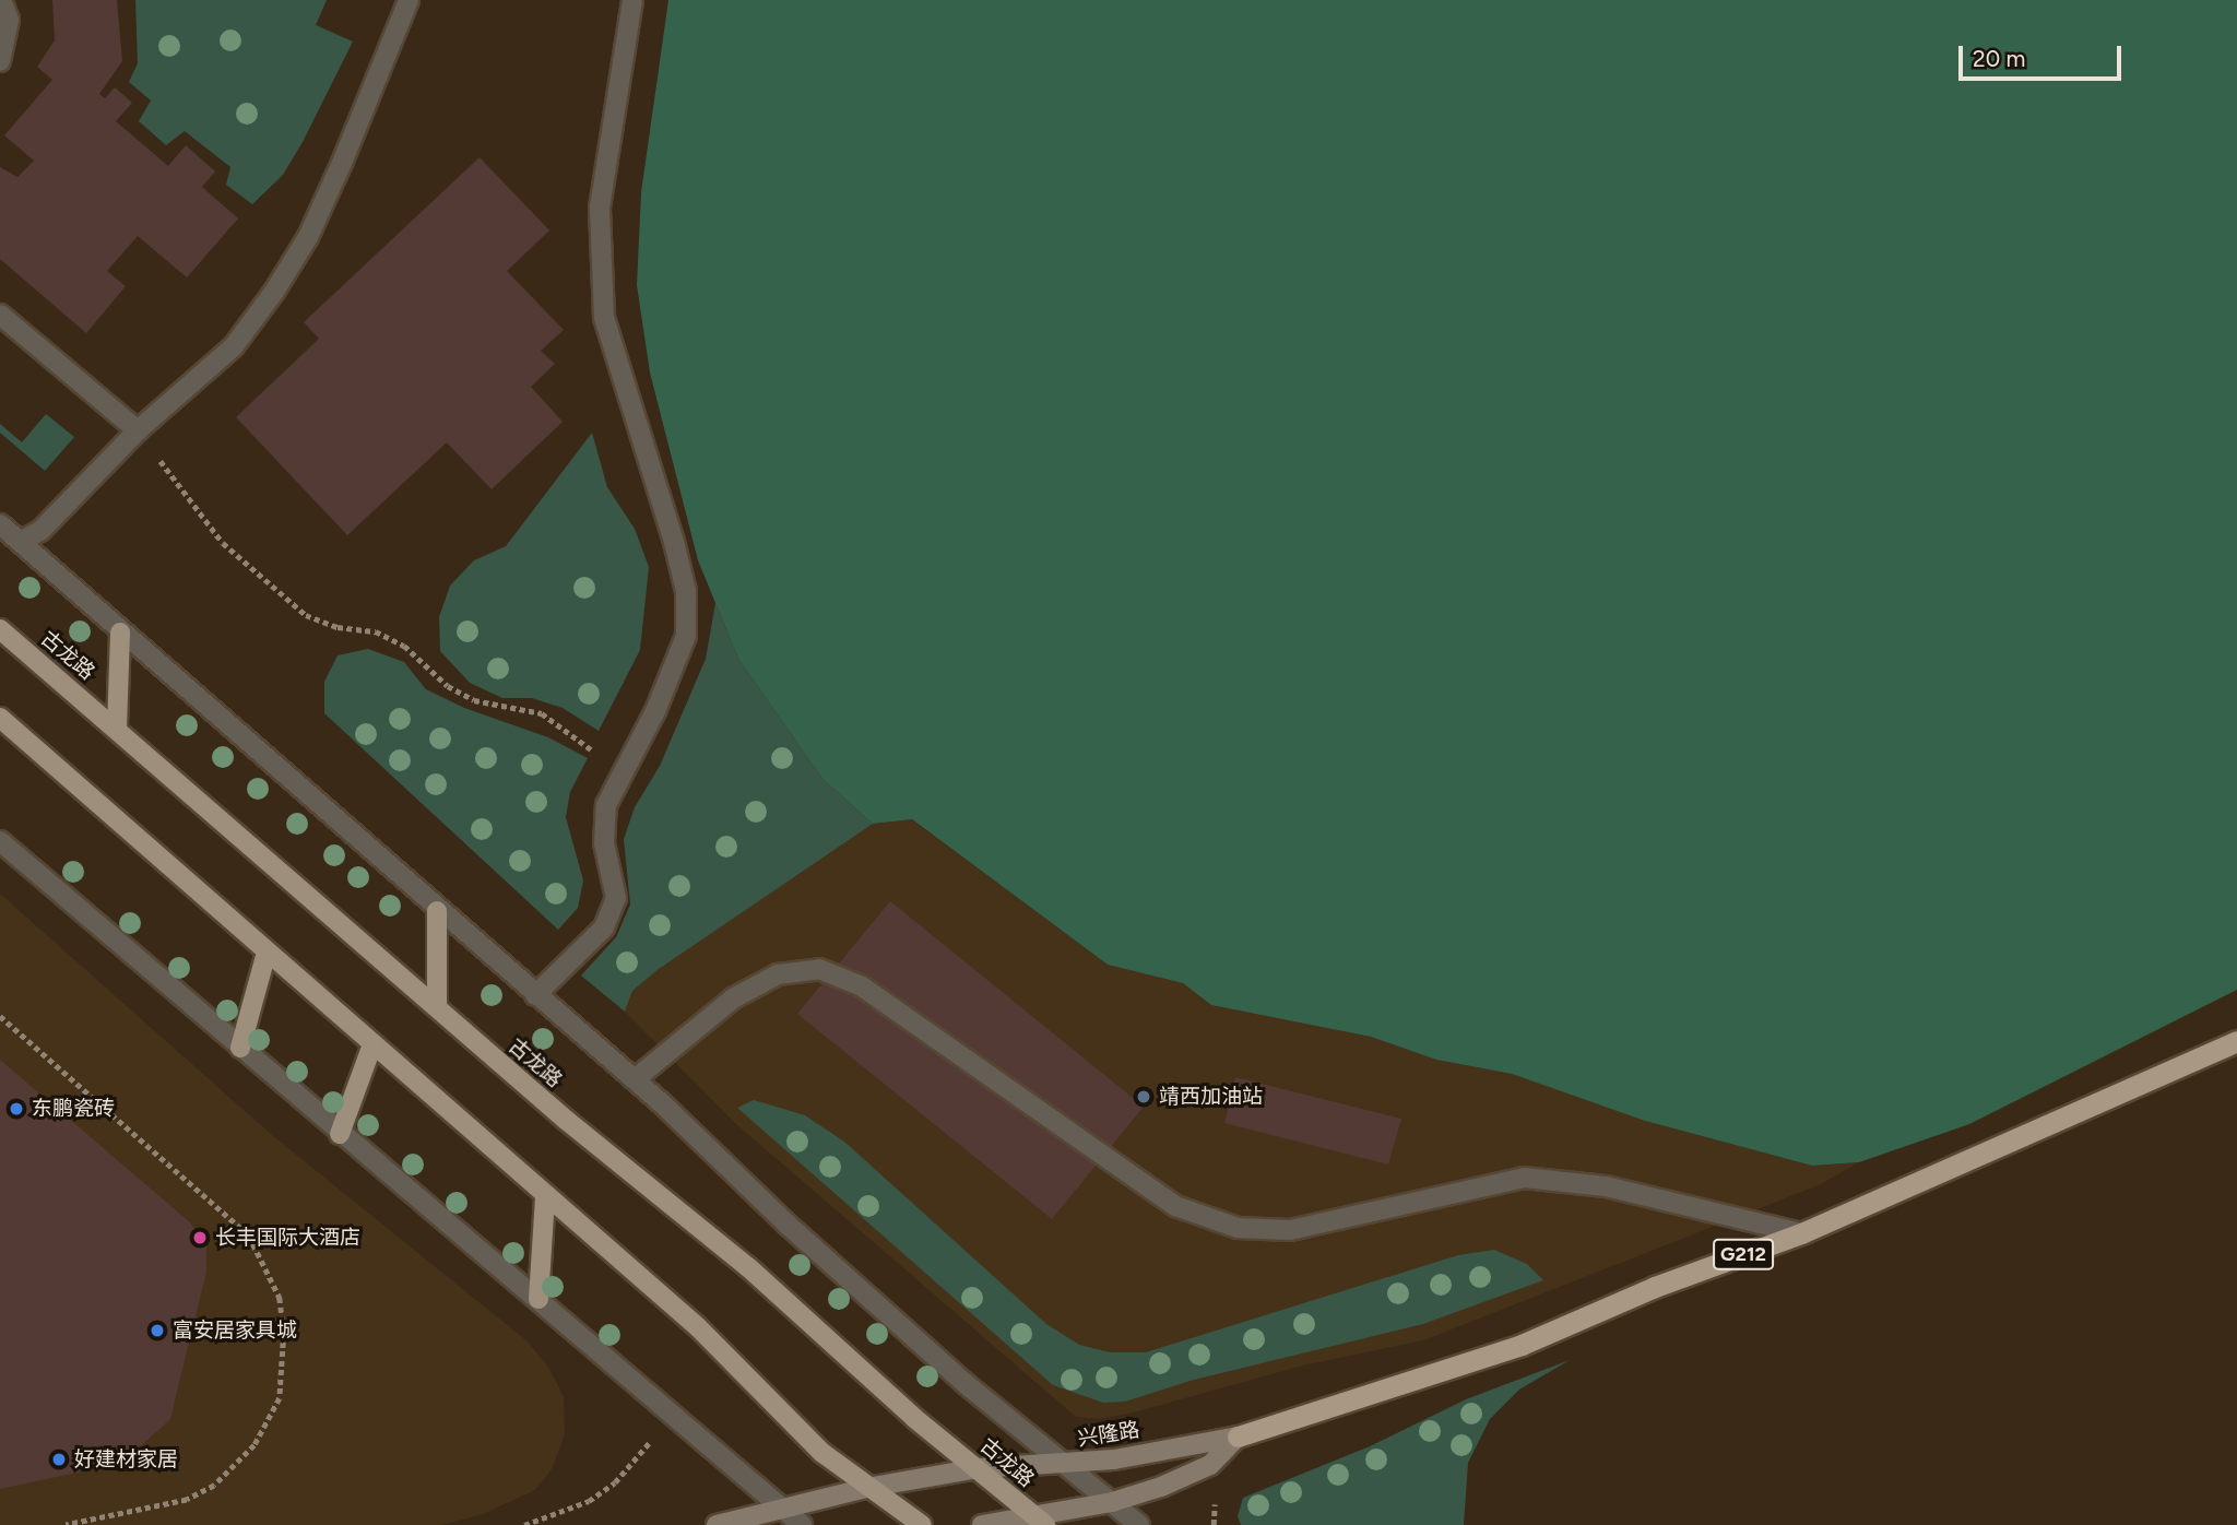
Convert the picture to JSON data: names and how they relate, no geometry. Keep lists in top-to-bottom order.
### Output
{
  "streets": {
    "highway": ["G212"],
    "main road": ["古龙路", "兴隆路"]
  },
  "crossings": [
    ["古龙路", "兴隆路"],
    ["G212", "兴隆路"]
  ],
  "places": [
    "靖西加油站",
    "东鹏瓷砖",
    "长丰国际大酒店",
    "富安居家具城",
    "好建材家居"
  ],
  "scale_bar": "20 m"
}
